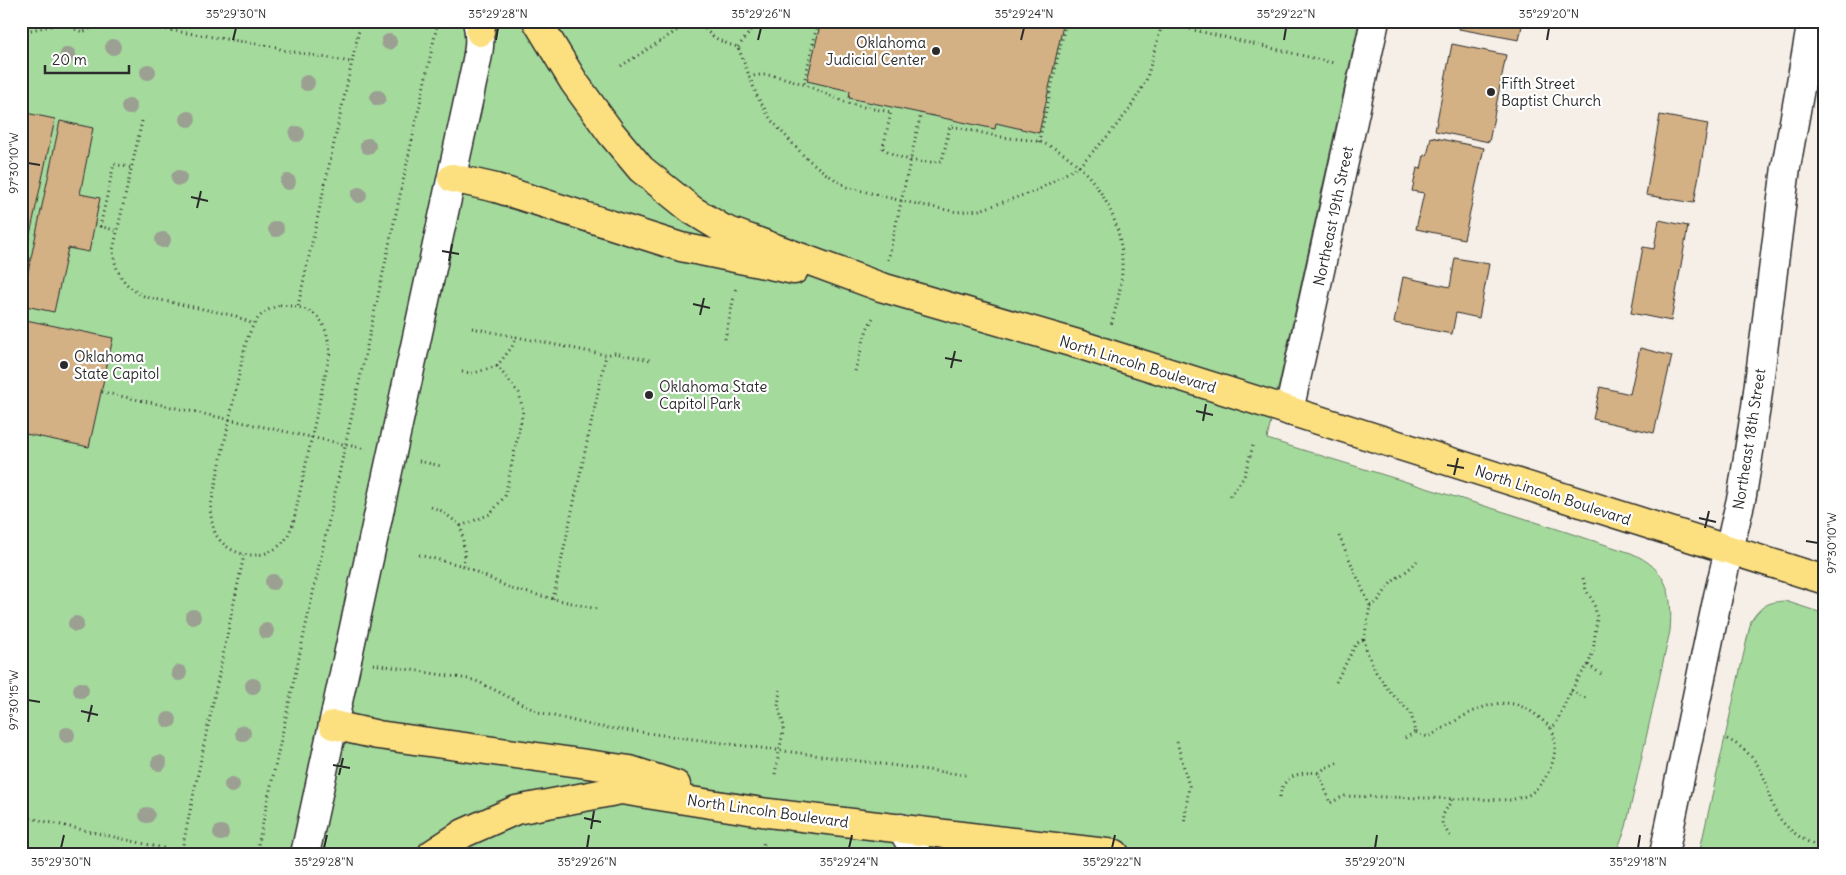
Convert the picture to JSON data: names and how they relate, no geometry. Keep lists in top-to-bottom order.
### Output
{
  "streets": {
    "main road": ["North Lincoln Boulevard"],
    "street": ["Northeast 19th Street", "Northeast 18th Street"]
  },
  "crossings": [
    ["Northeast 19th Street", "North Lincoln Boulevard"],
    ["North Lincoln Boulevard", "Northeast 18th Street"]
  ],
  "places": [
    "Oklahoma Judicial Center",
    "Fifth Street Baptist Church",
    "Oklahoma State Capitol",
    "Oklahoma State Capitol Park"
  ],
  "scale_bar": "20 m",
  "coordinates": [
    "35°29'30\"N",
    "35°29'28\"N",
    "35°29'26\"N",
    "35°29'24\"N",
    "35°29'22\"N",
    "35°29'20\"N",
    "97°30'10\"W",
    "97°30'15\"W",
    "35°29'18\"N"
  ]
}
